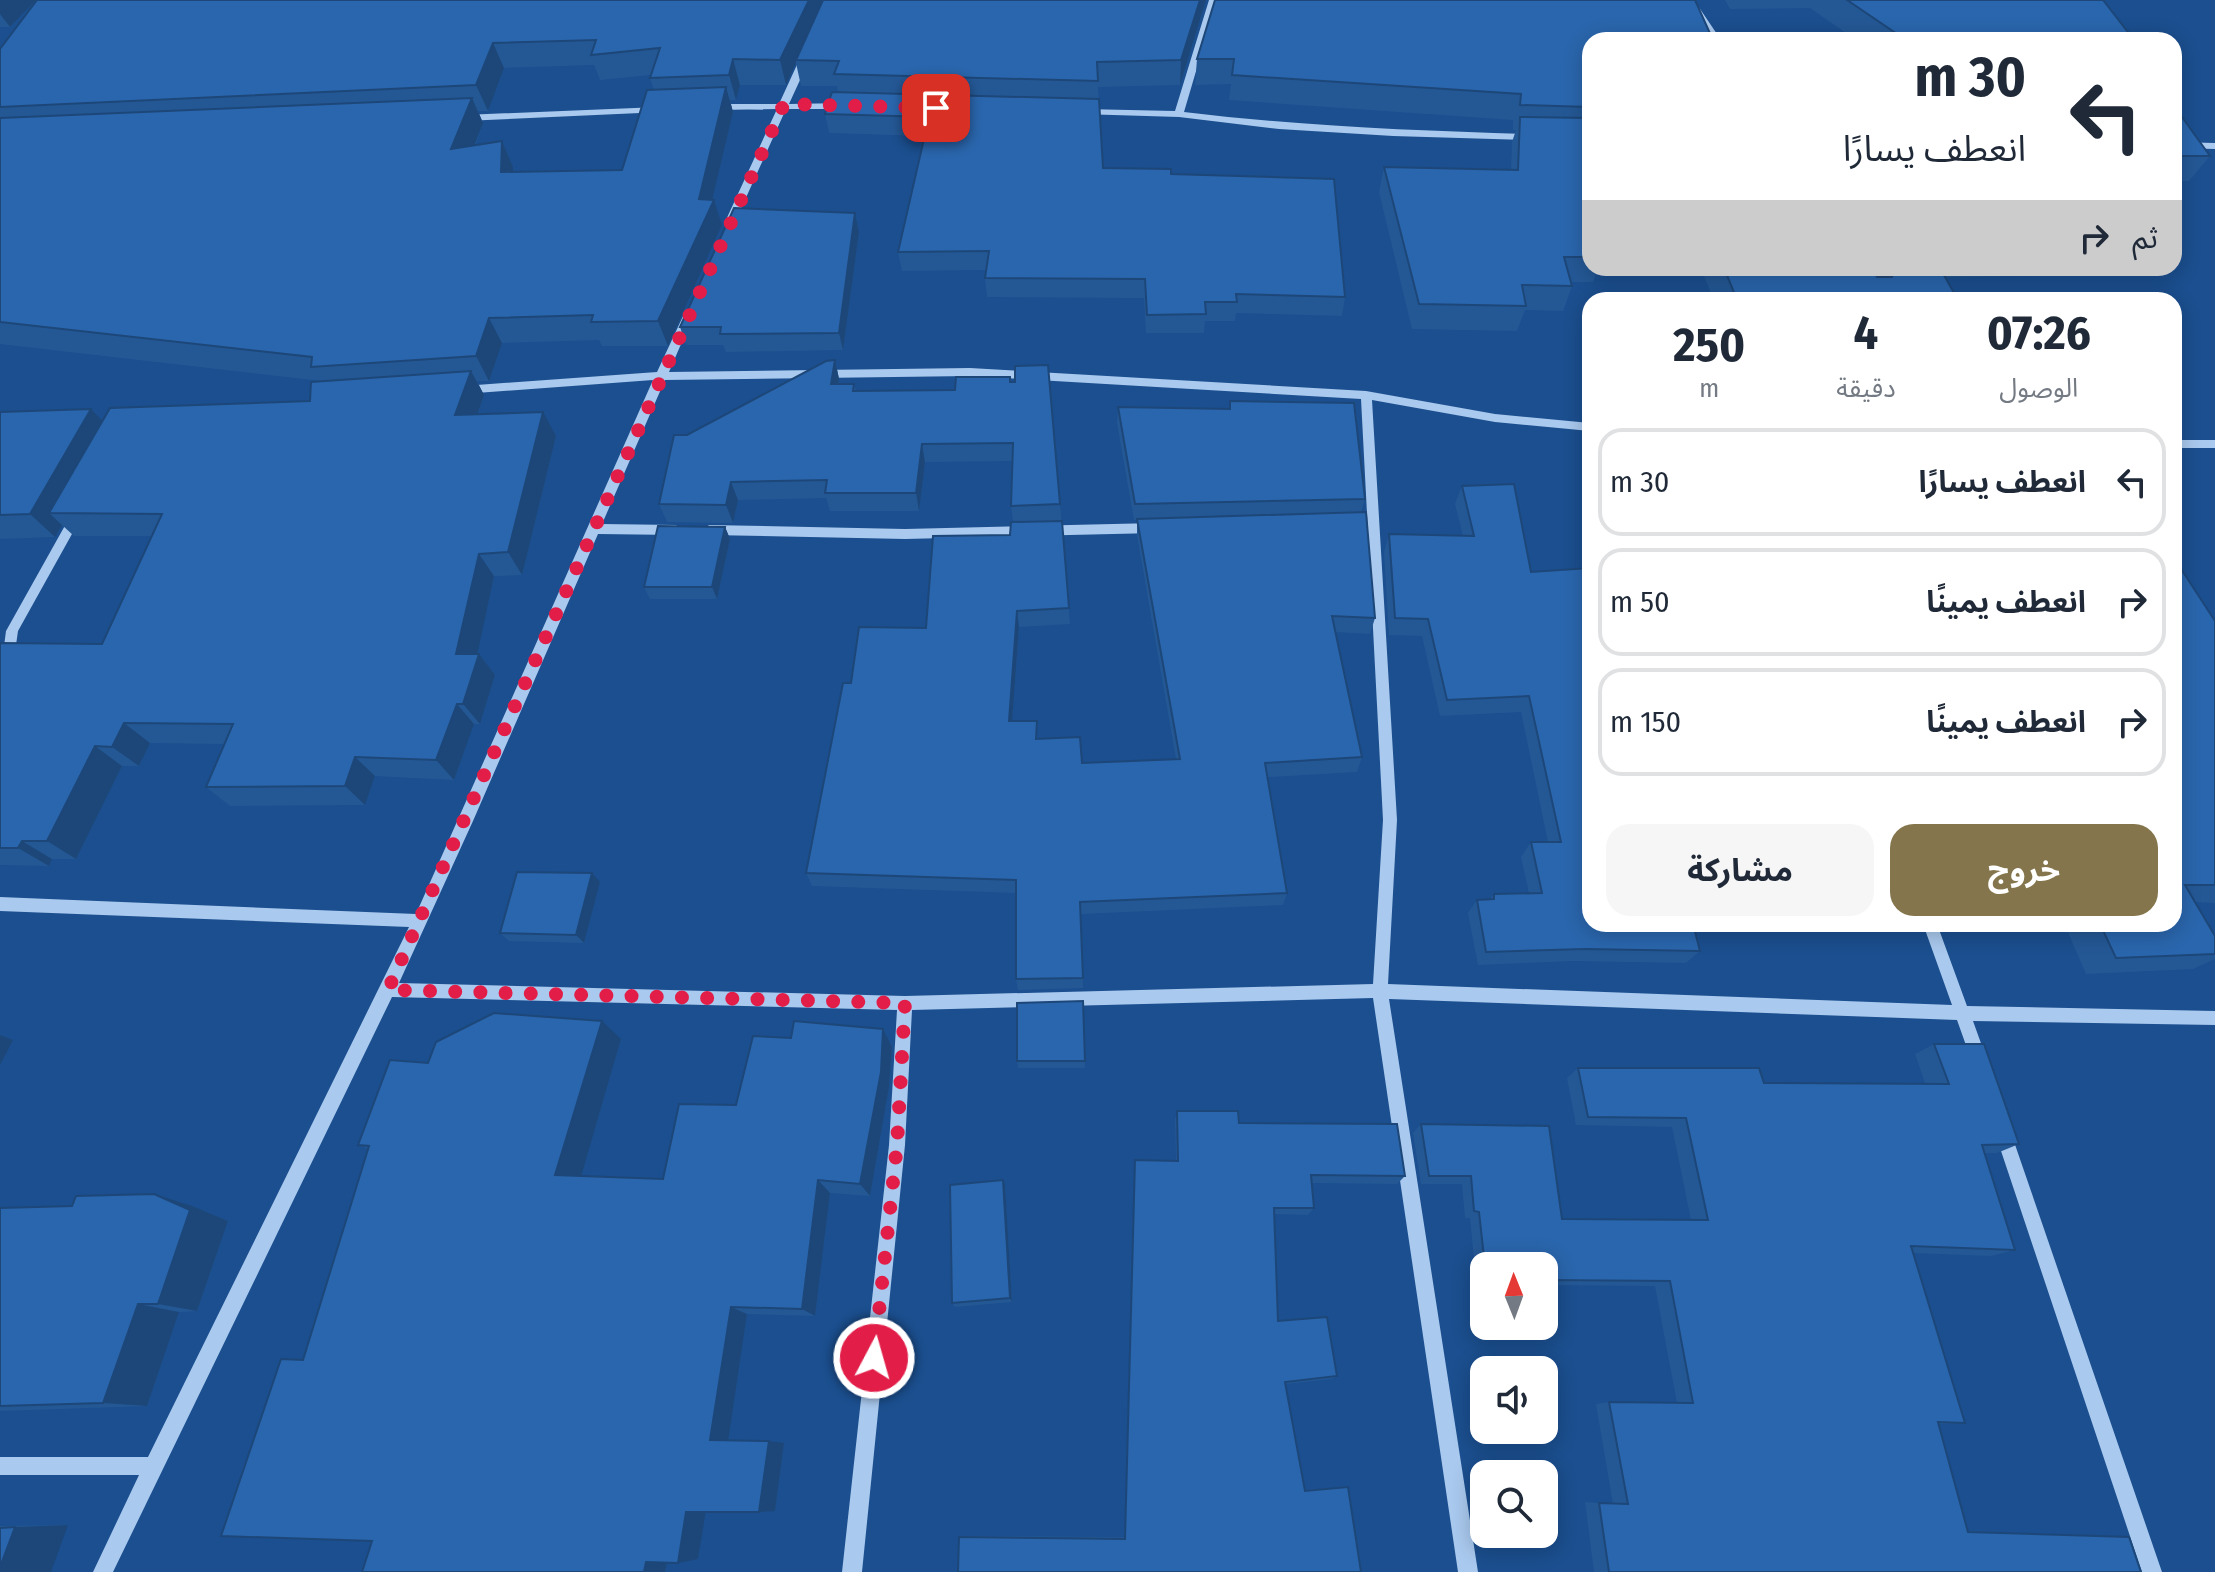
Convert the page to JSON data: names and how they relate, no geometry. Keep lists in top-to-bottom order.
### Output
{
  "north": "top",
  "page": {
    "turn": ["30 m", "انعطف يسارًا"],
    "then": "ثم",
    "eta": [
      "07:26",
      "الوصول",
      "4",
      "دقيقة",
      "250",
      "m"
    ],
    "list": [
      {
        "name": "انعطف يسارًا",
        "value": "30 m"
      },
      {
        "name": "انعطف يمينًا",
        "value": "50 m"
      },
      {
        "name": "انعطف يمينًا",
        "value": "150 m"
      }
    ],
    "buttons": ["خروج", "مشاركة"]
  }
}
